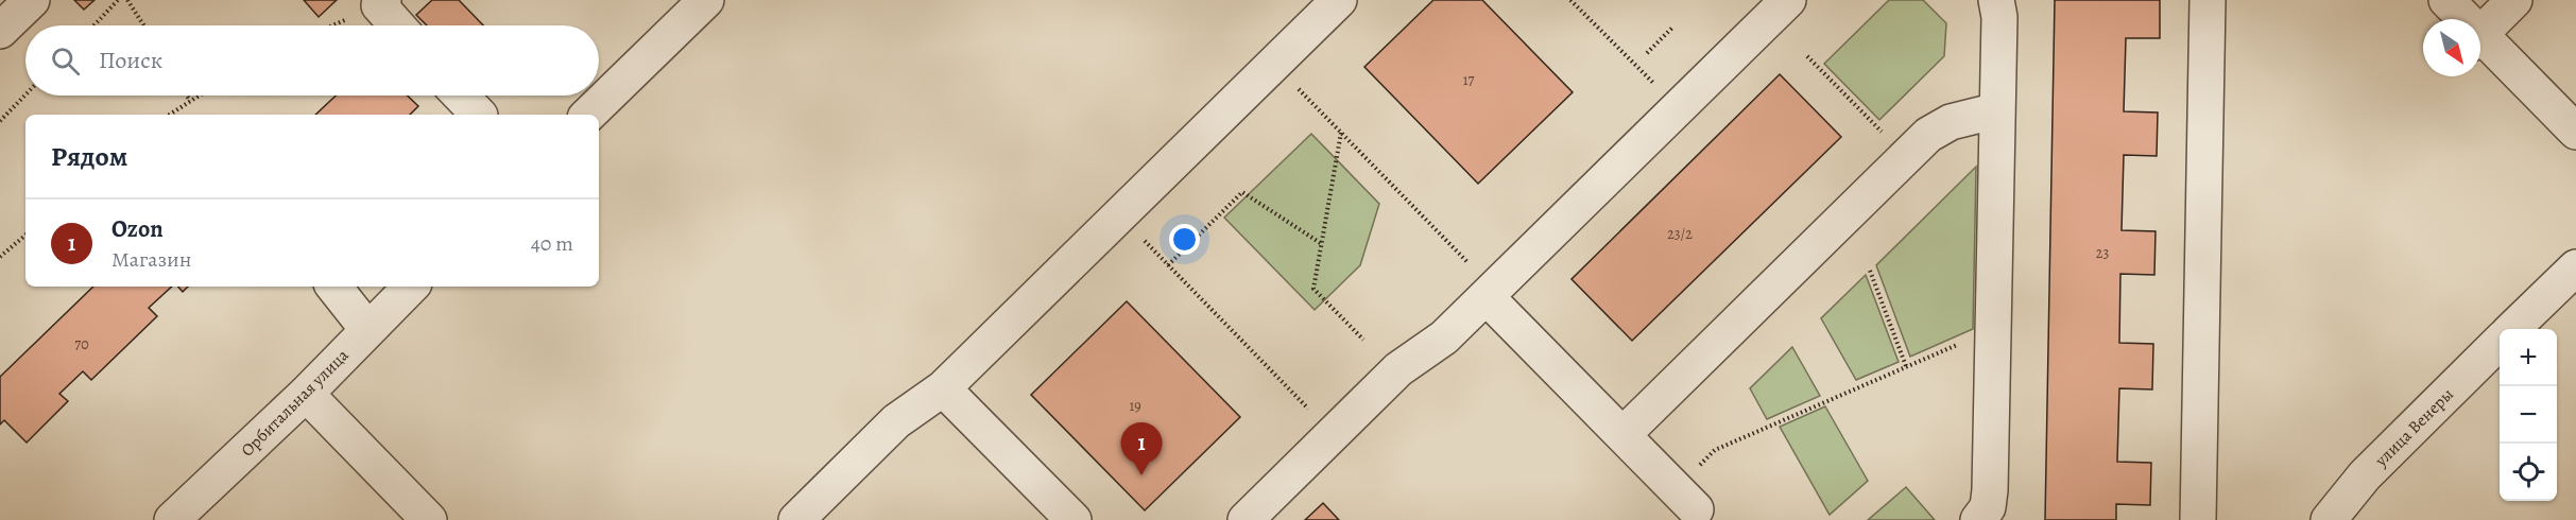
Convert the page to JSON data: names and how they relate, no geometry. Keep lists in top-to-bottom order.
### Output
{
  "streets": {
    "street": ["Орбитальная улица", "улица Венеры"]
  },
  "house_numbers": [
    "17",
    "23/2",
    "23",
    "70",
    "19"
  ],
  "north": "bottom right",
  "page": {
    "search": "Поиск",
    "heading": "Рядом",
    "list": [
      {
        "mark": "1",
        "name": "Ozon",
        "note": "Магазин",
        "value": "40 m"
      }
    ],
    "map_buttons": ["+", "−"],
    "pins": "1"
  }
}
